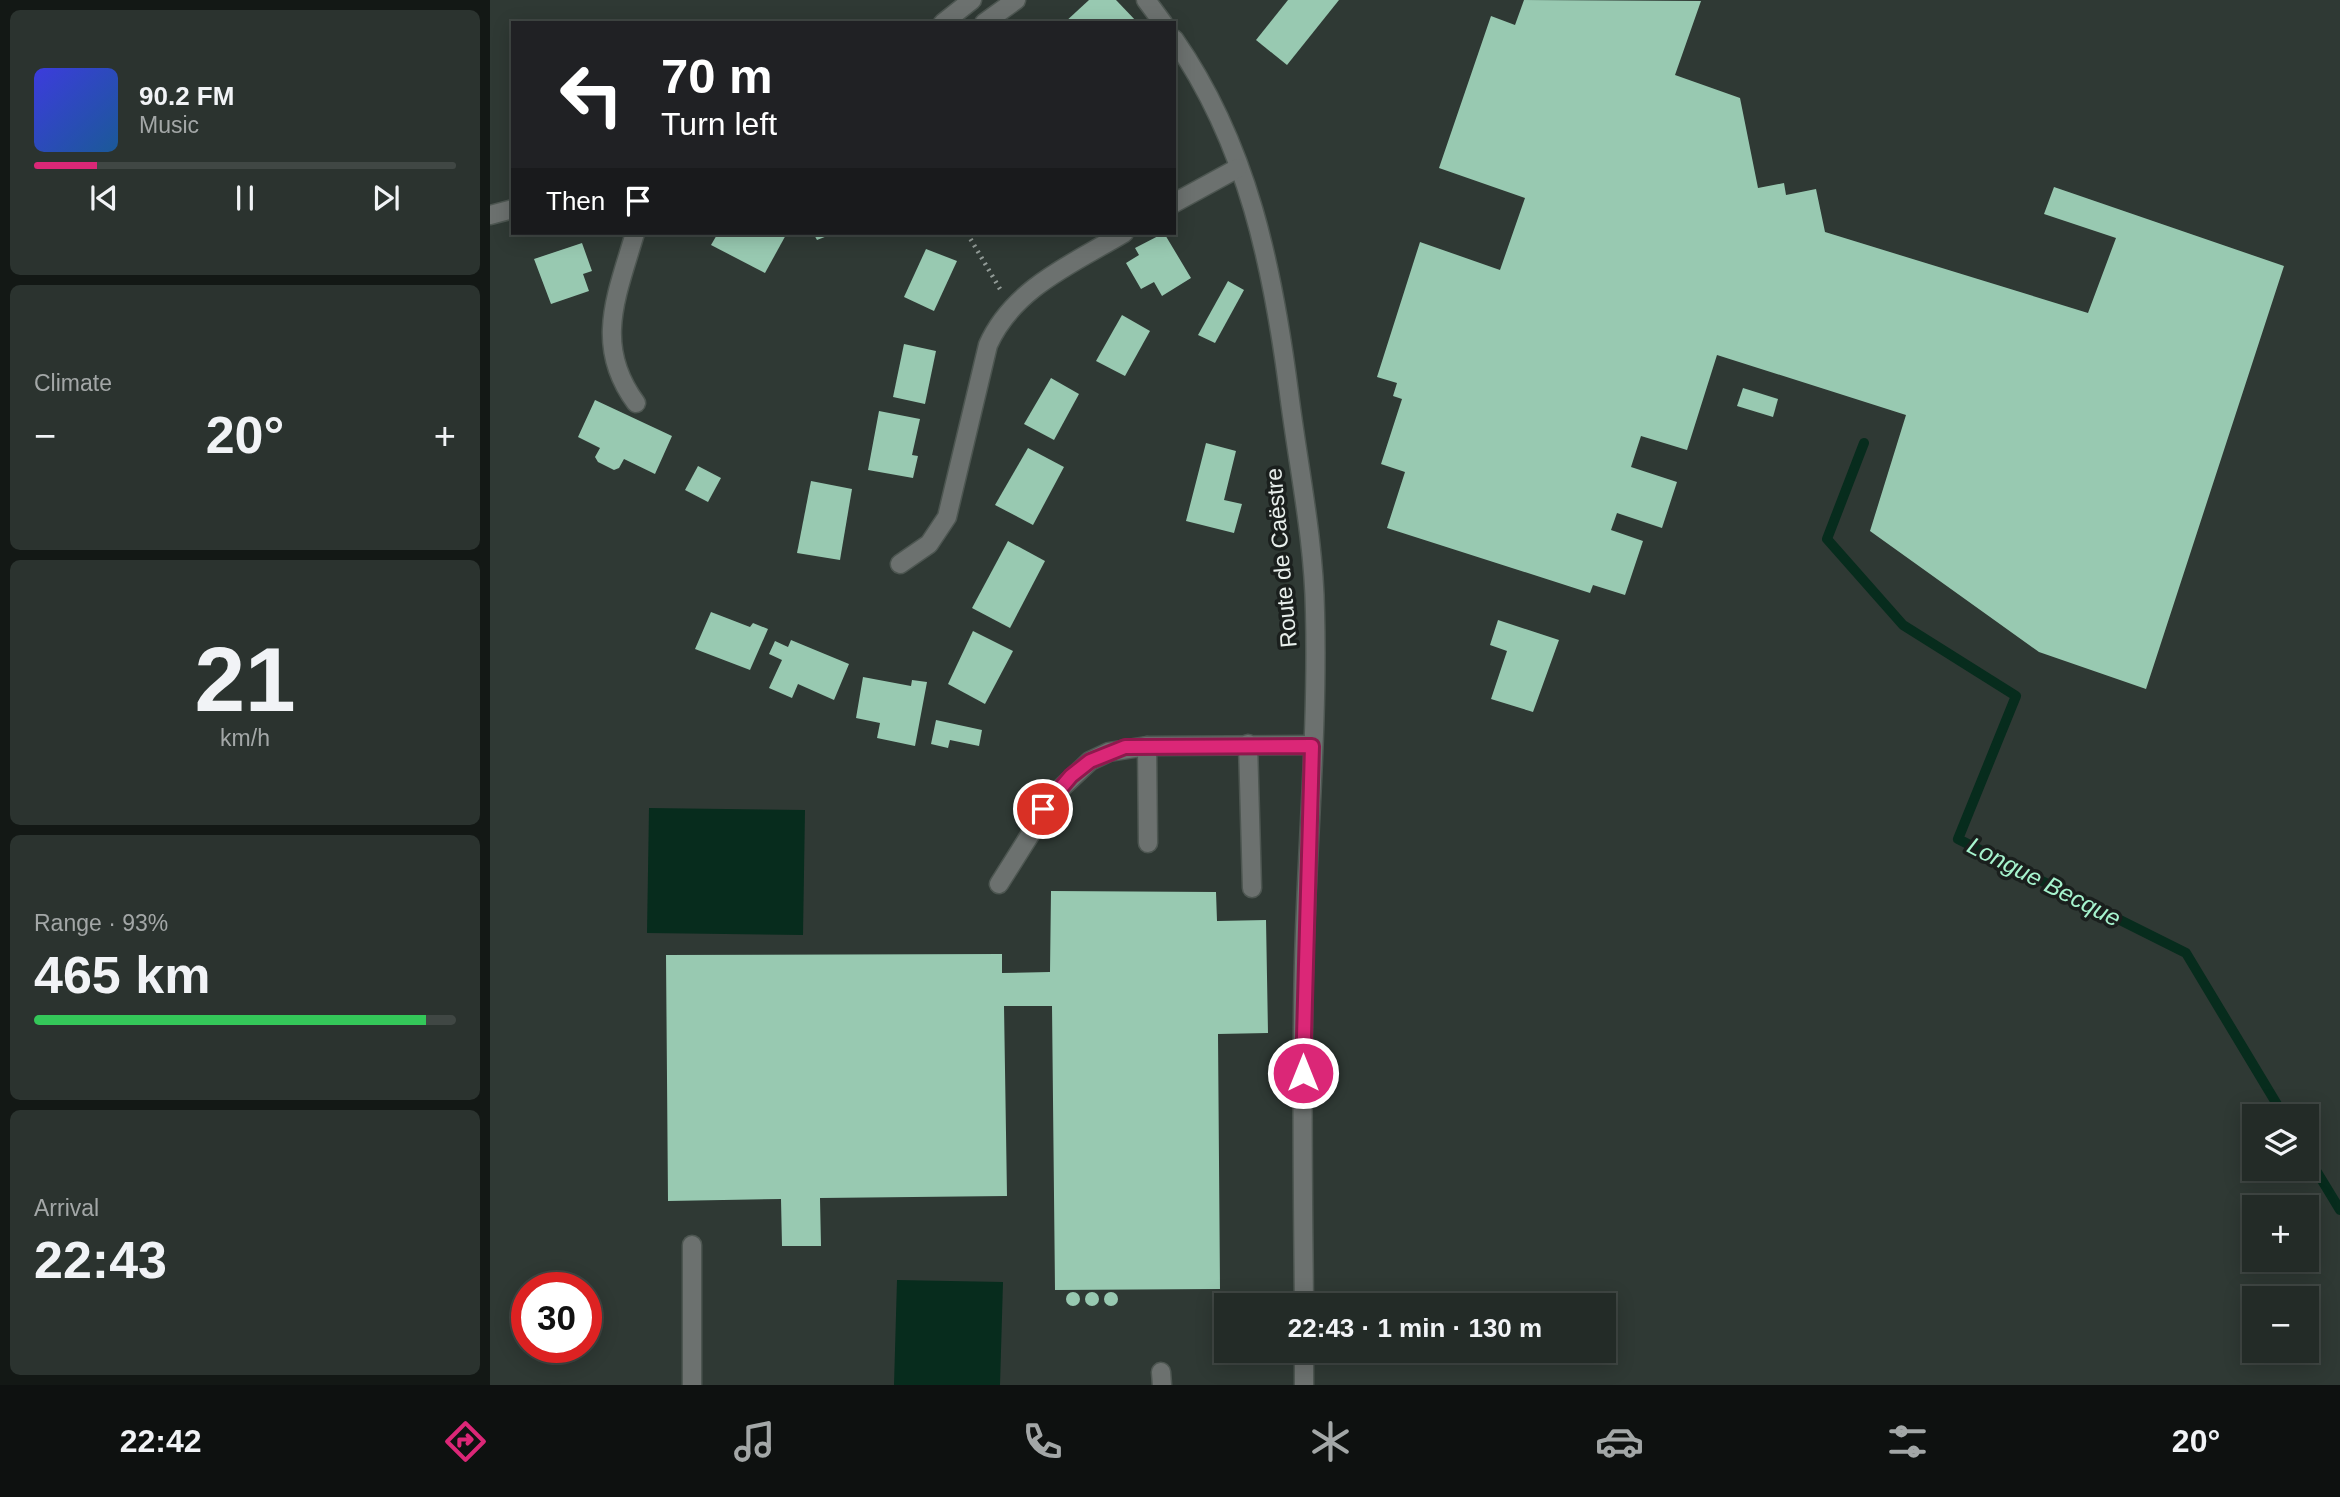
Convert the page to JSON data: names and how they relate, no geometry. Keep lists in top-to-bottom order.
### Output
{
  "streets": {
    "street": ["Route de Caëstre"]
  },
  "water": ["Longue Becque"],
  "page": {
    "turn": ["70 m", "Turn left"],
    "song": ["90.2 FM", "Music"],
    "then": "Then",
    "tile": [
      "Climate",
      ["21", "km/h"],
      ["Range · 93%", "465 km"],
      ["Arrival", "22:43"]
    ],
    "heat": ["−", "20°", "+"],
    "map_buttons": ["+", "−"],
    "limit": "30",
    "trip": "22:43 · 1 min · 130 m",
    "tabs": ["22:42", "20°"]
  }
}
